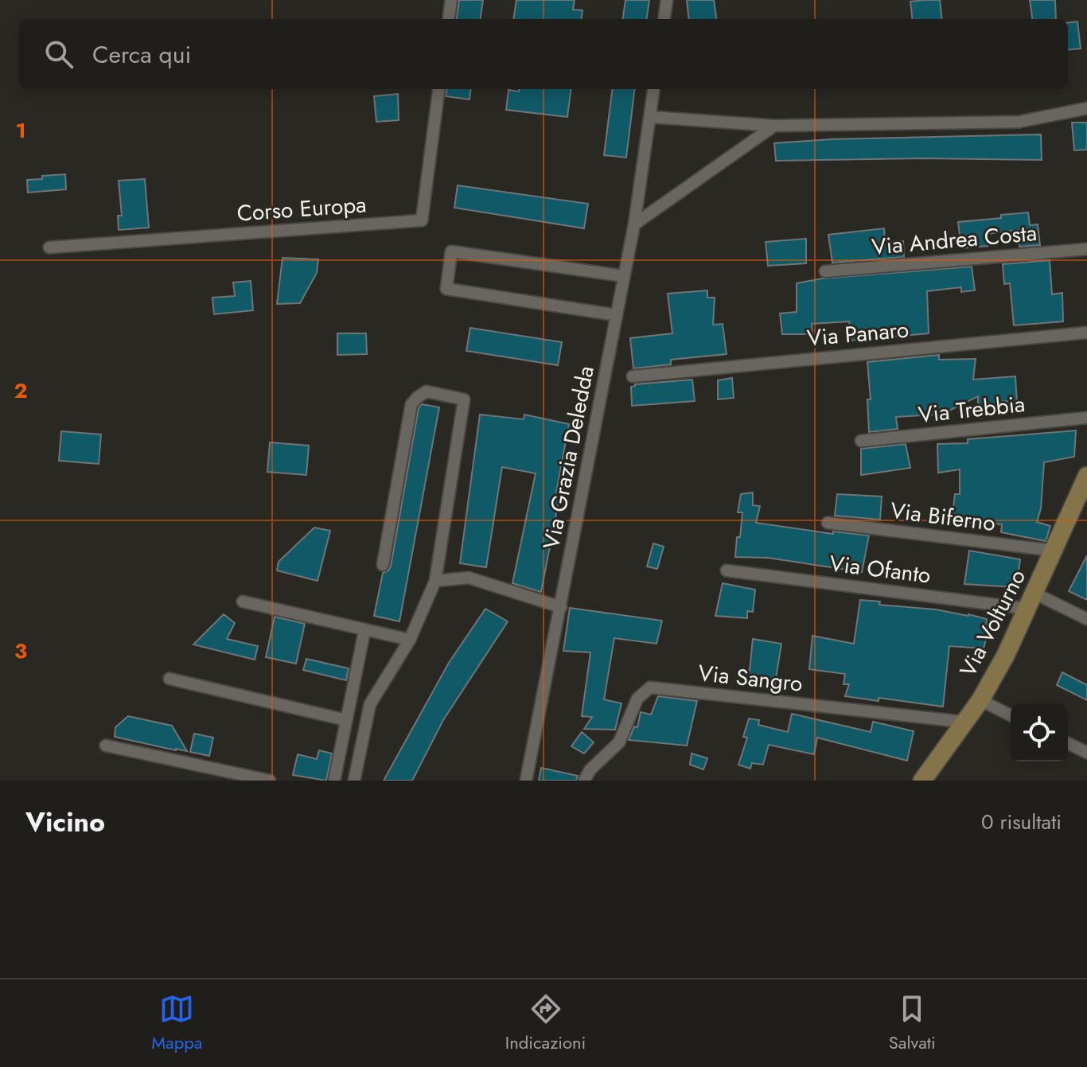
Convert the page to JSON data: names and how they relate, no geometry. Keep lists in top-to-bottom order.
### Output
{
  "streets": {
    "street": [
      "Corso Europa",
      "Via Andrea Costa",
      "Via Panaro",
      "Via Trebbia",
      "Via Grazia Deledda",
      "Via Biferno",
      "Via Ofanto",
      "Via Volturno",
      "Via Sangro"
    ]
  },
  "crossings": [
    ["Via Biferno", "Via Volturno"],
    ["Via Ofanto", "Via Volturno"],
    ["Via Volturno", "Via Sangro"]
  ],
  "page": {
    "search": "Cerca qui",
    "heading": ["Vicino", "0 risultati"],
    "nav": ["Mappa", "Indicazioni", "Salvati"]
  },
  "grid": {
    "rows": ["1", "2", "3"]
  }
}
